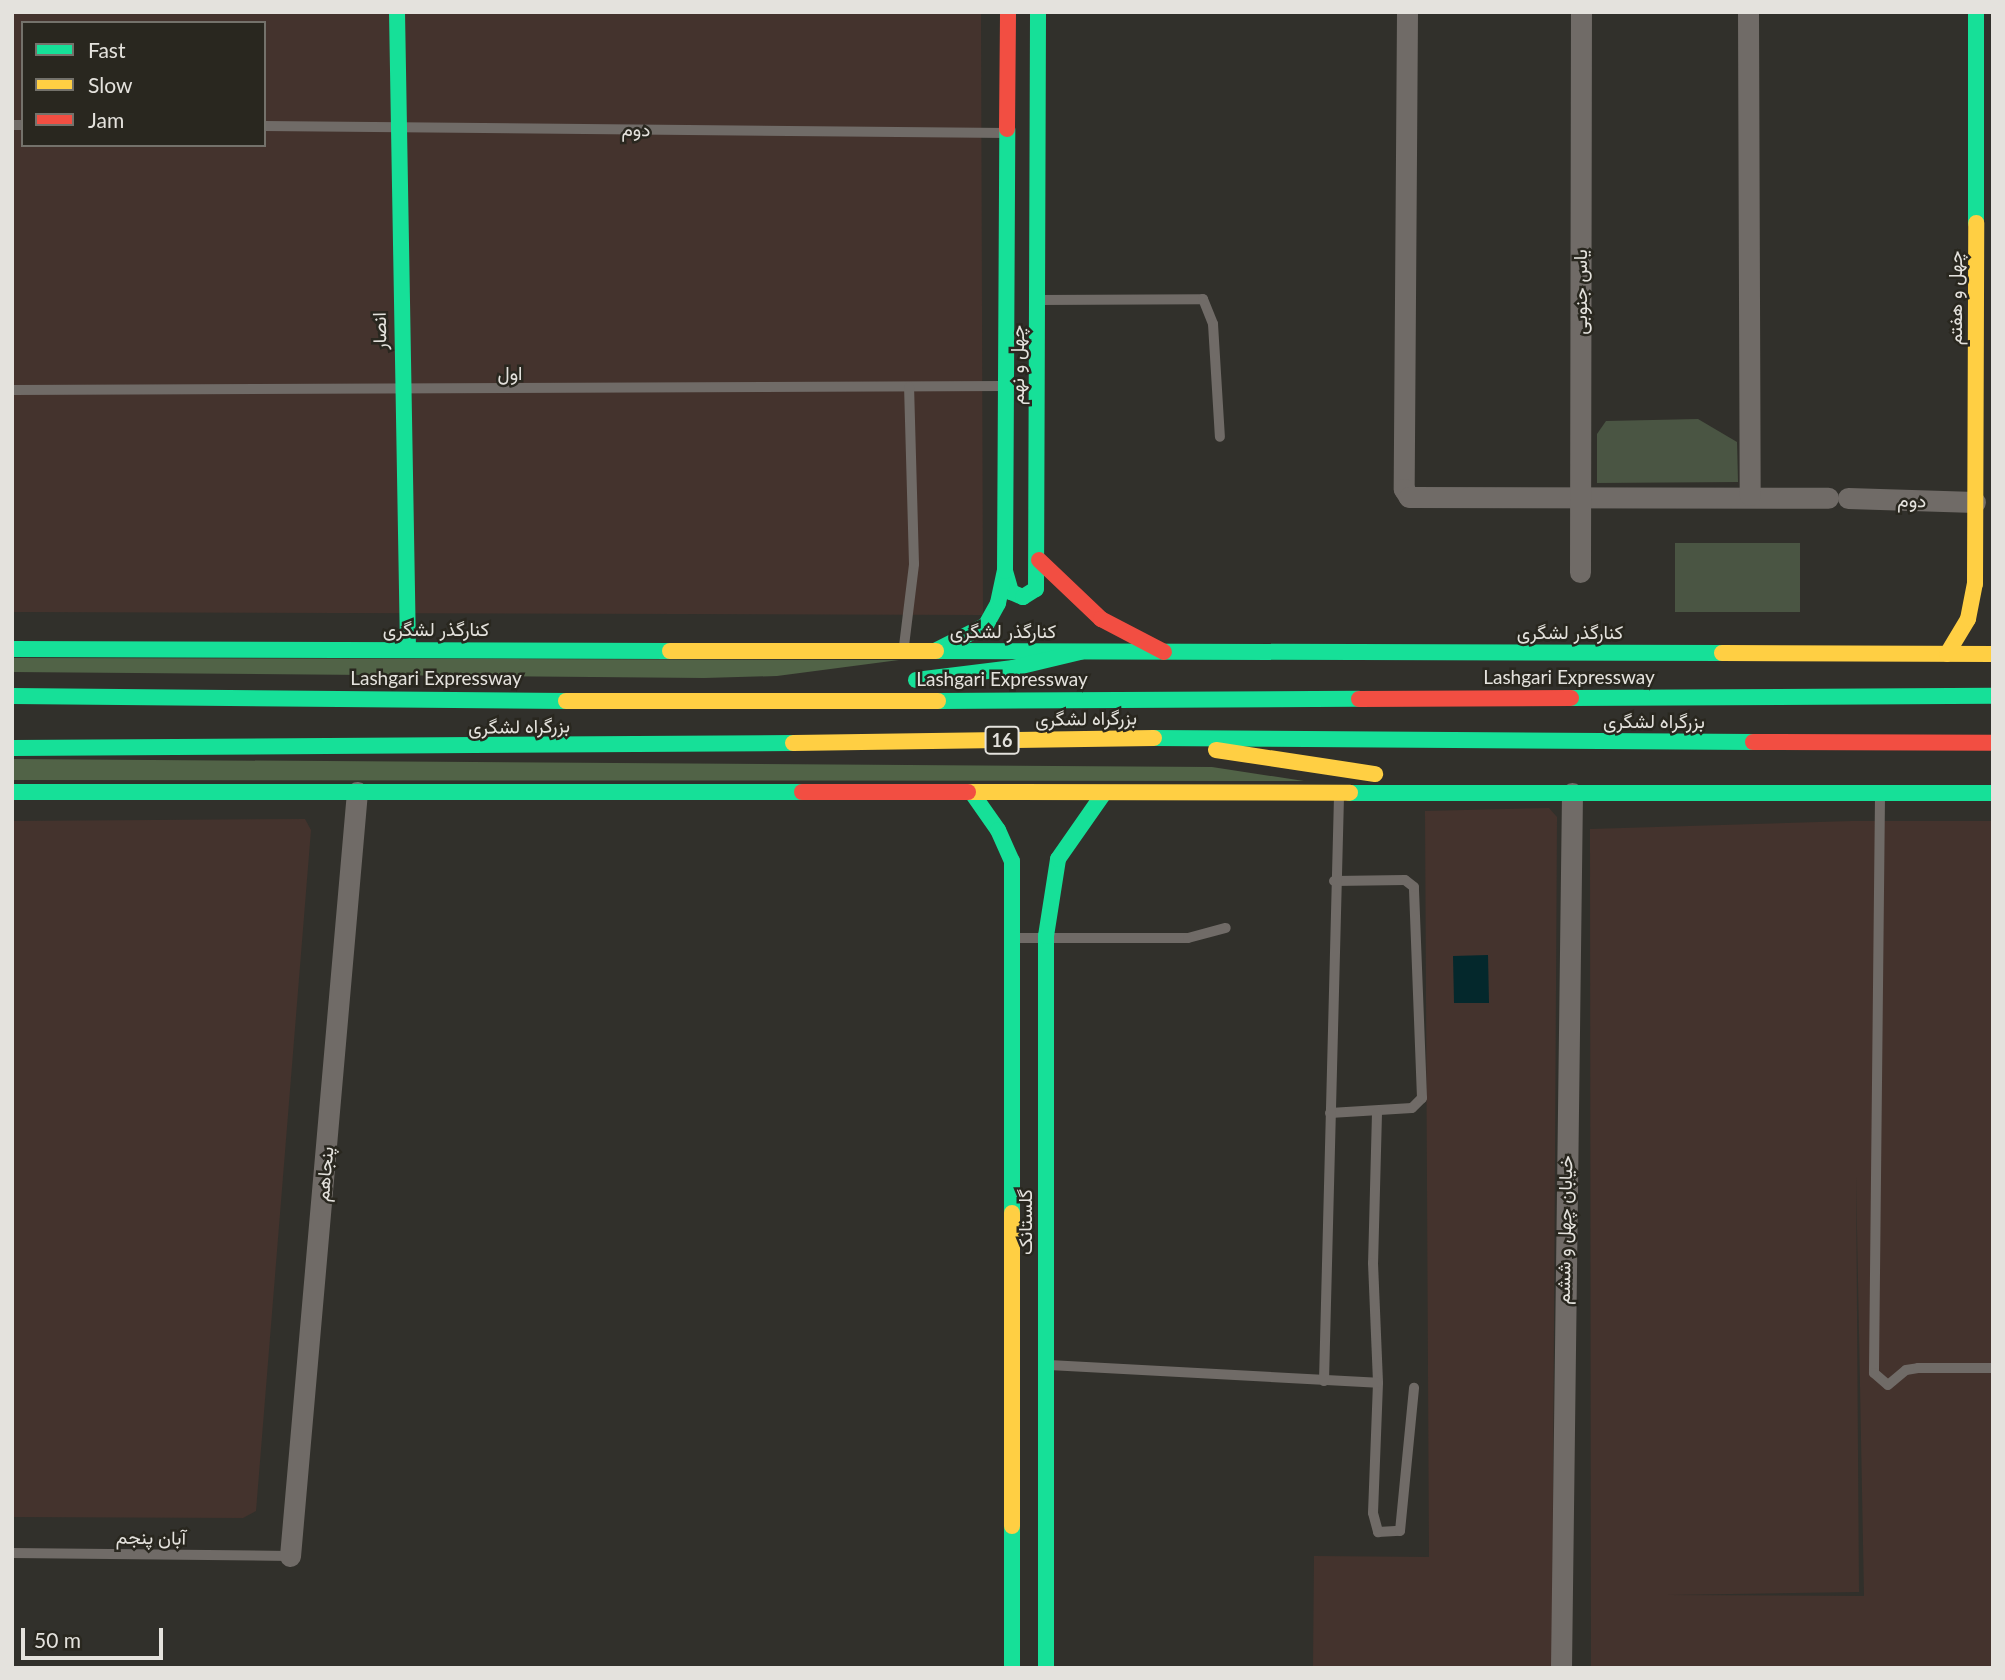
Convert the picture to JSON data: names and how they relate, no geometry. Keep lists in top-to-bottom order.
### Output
{
  "streets": {
    "main road": [
      "چهل و هفتم",
      "انصار",
      "چهل و نهم",
      "کنارگذر لشگری",
      "Lashgari Expressway",
      "بزرگراه لشگری",
      "16",
      "گلستانک"
    ],
    "street": [
      "دوم",
      "یاس جنوبی",
      "پنجاهم",
      "خیابان چهل و ششم"
    ],
    "lane": ["اول", "آبان پنجم"]
  },
  "crossings": [
    ["دوم", "یاس جنوبی"],
    ["دوم", "چهل و هفتم"],
    ["دوم", "انصار"],
    ["دوم", "چهل و نهم"],
    ["چهل و هفتم", "کنارگذر لشگری"],
    ["انصار", "اول"],
    ["انصار", "کنارگذر لشگری"],
    ["چهل و نهم", "اول"],
    ["چهل و نهم", "کنارگذر لشگری"],
    ["پنجاهم", "آبان پنجم"]
  ],
  "legend": ["Fast", "Slow", "Jam"],
  "scale_bar": "50 m"
}
